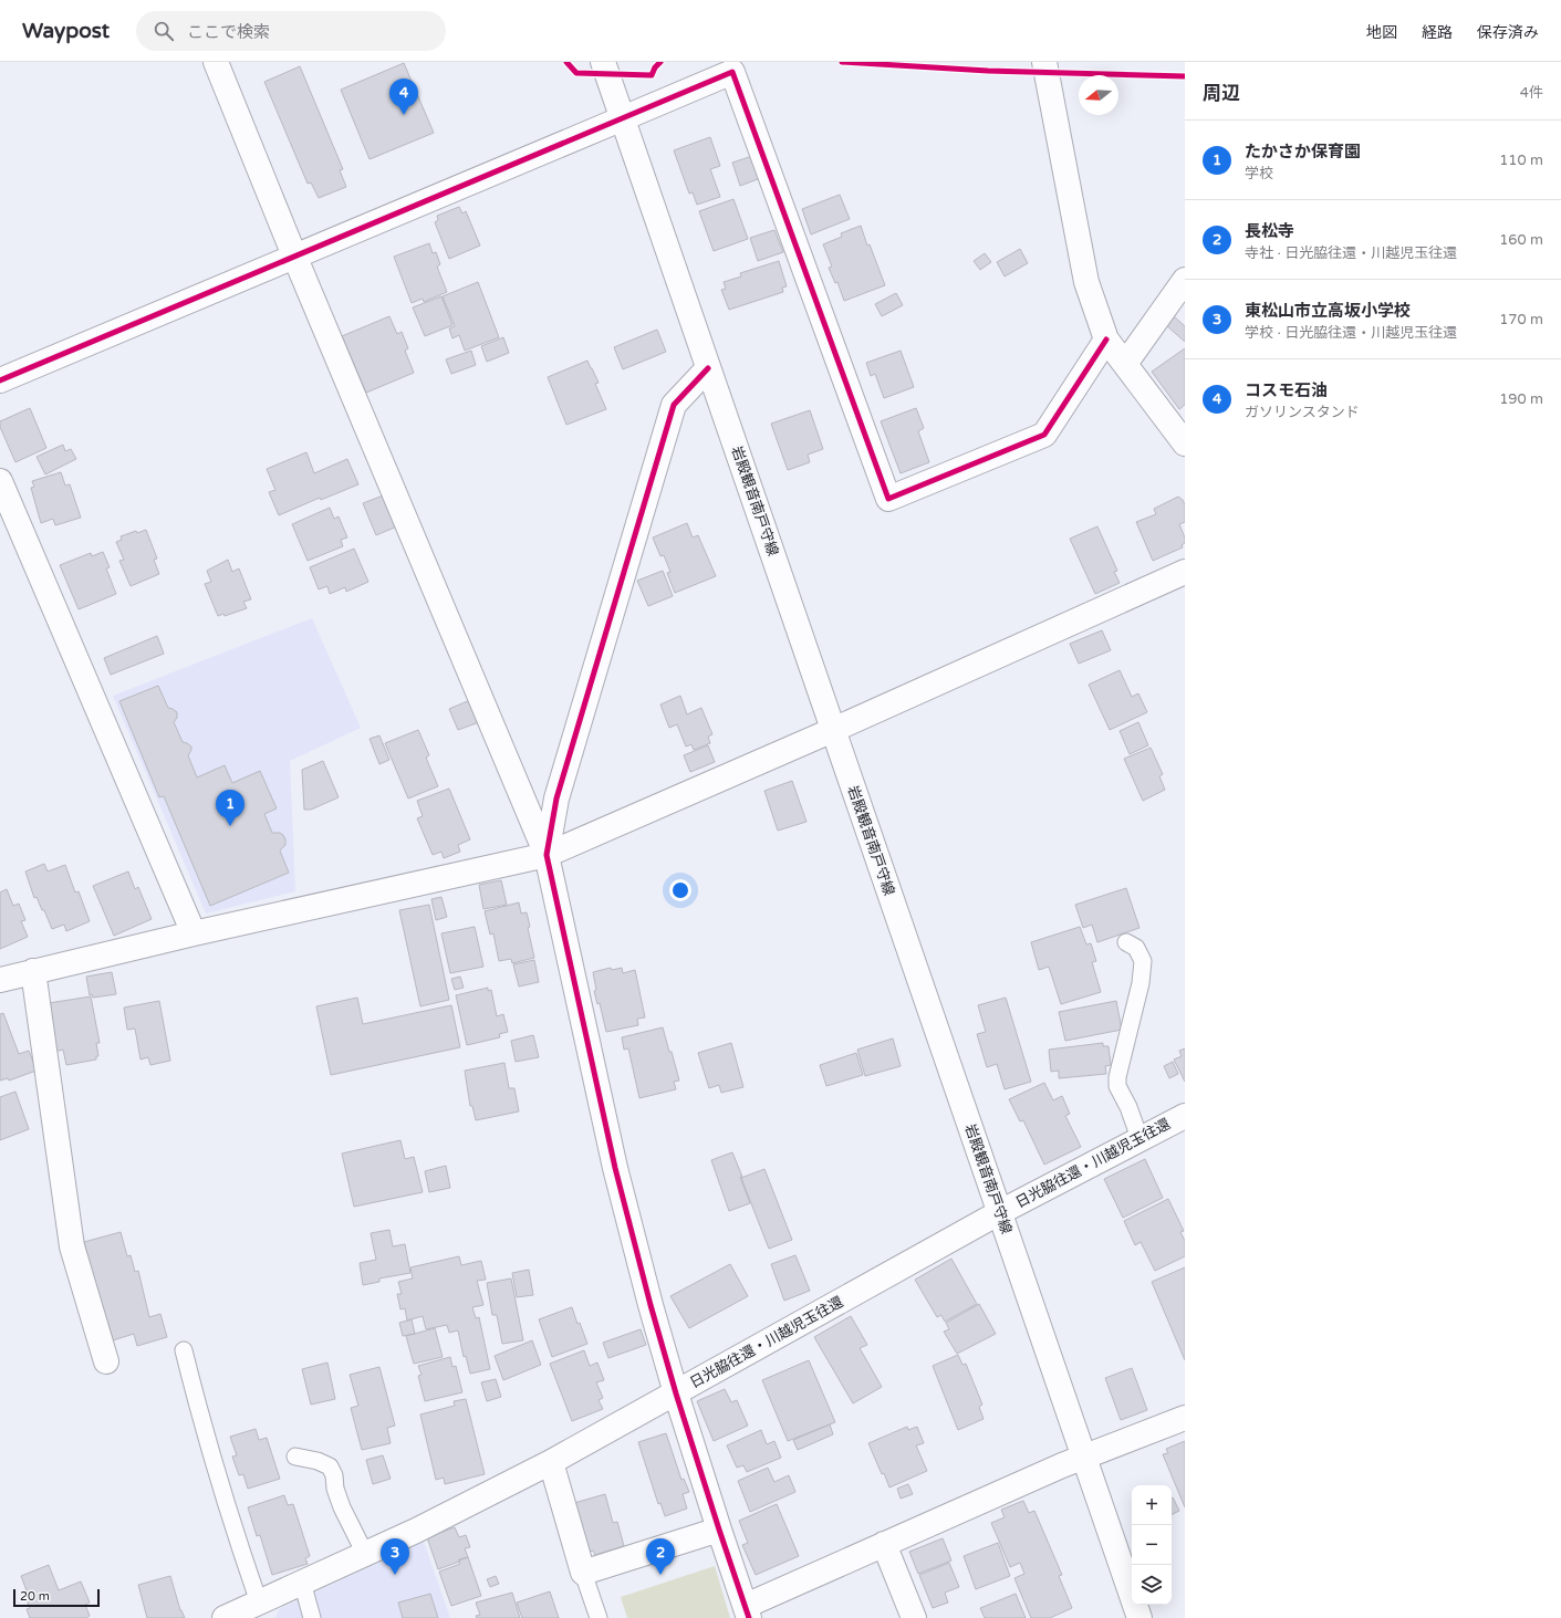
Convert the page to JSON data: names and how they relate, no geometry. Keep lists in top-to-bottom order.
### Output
{
  "streets": {
    "street": ["岩殿観音南戸守線", "日光脇往還・川越児玉往還"]
  },
  "crossings": [
    ["岩殿観音南戸守線", "日光脇往還・川越児玉往還"]
  ],
  "scale_bar": "20 m",
  "north": "left",
  "page": {
    "header": "Waypost",
    "search": "ここで検索",
    "nav": ["地図", "経路", "保存済み"],
    "heading": ["周辺", "4件"],
    "pins": [
      "4",
      "1",
      "2",
      "3"
    ],
    "list": [
      {
        "mark": "1",
        "name": "たかさか保育園",
        "note": "学校",
        "value": "110 m"
      },
      {
        "mark": "2",
        "name": "長松寺",
        "note": "寺社 · 日光脇往還・川越児玉往還",
        "value": "160 m"
      },
      {
        "mark": "3",
        "name": "東松山市立高坂小学校",
        "note": "学校 · 日光脇往還・川越児玉往還",
        "value": "170 m"
      },
      {
        "mark": "4",
        "name": "コスモ石油",
        "note": "ガソリンスタンド",
        "value": "190 m"
      }
    ],
    "map_buttons": ["+", "−"],
    "scale": "20 m"
  }
}
